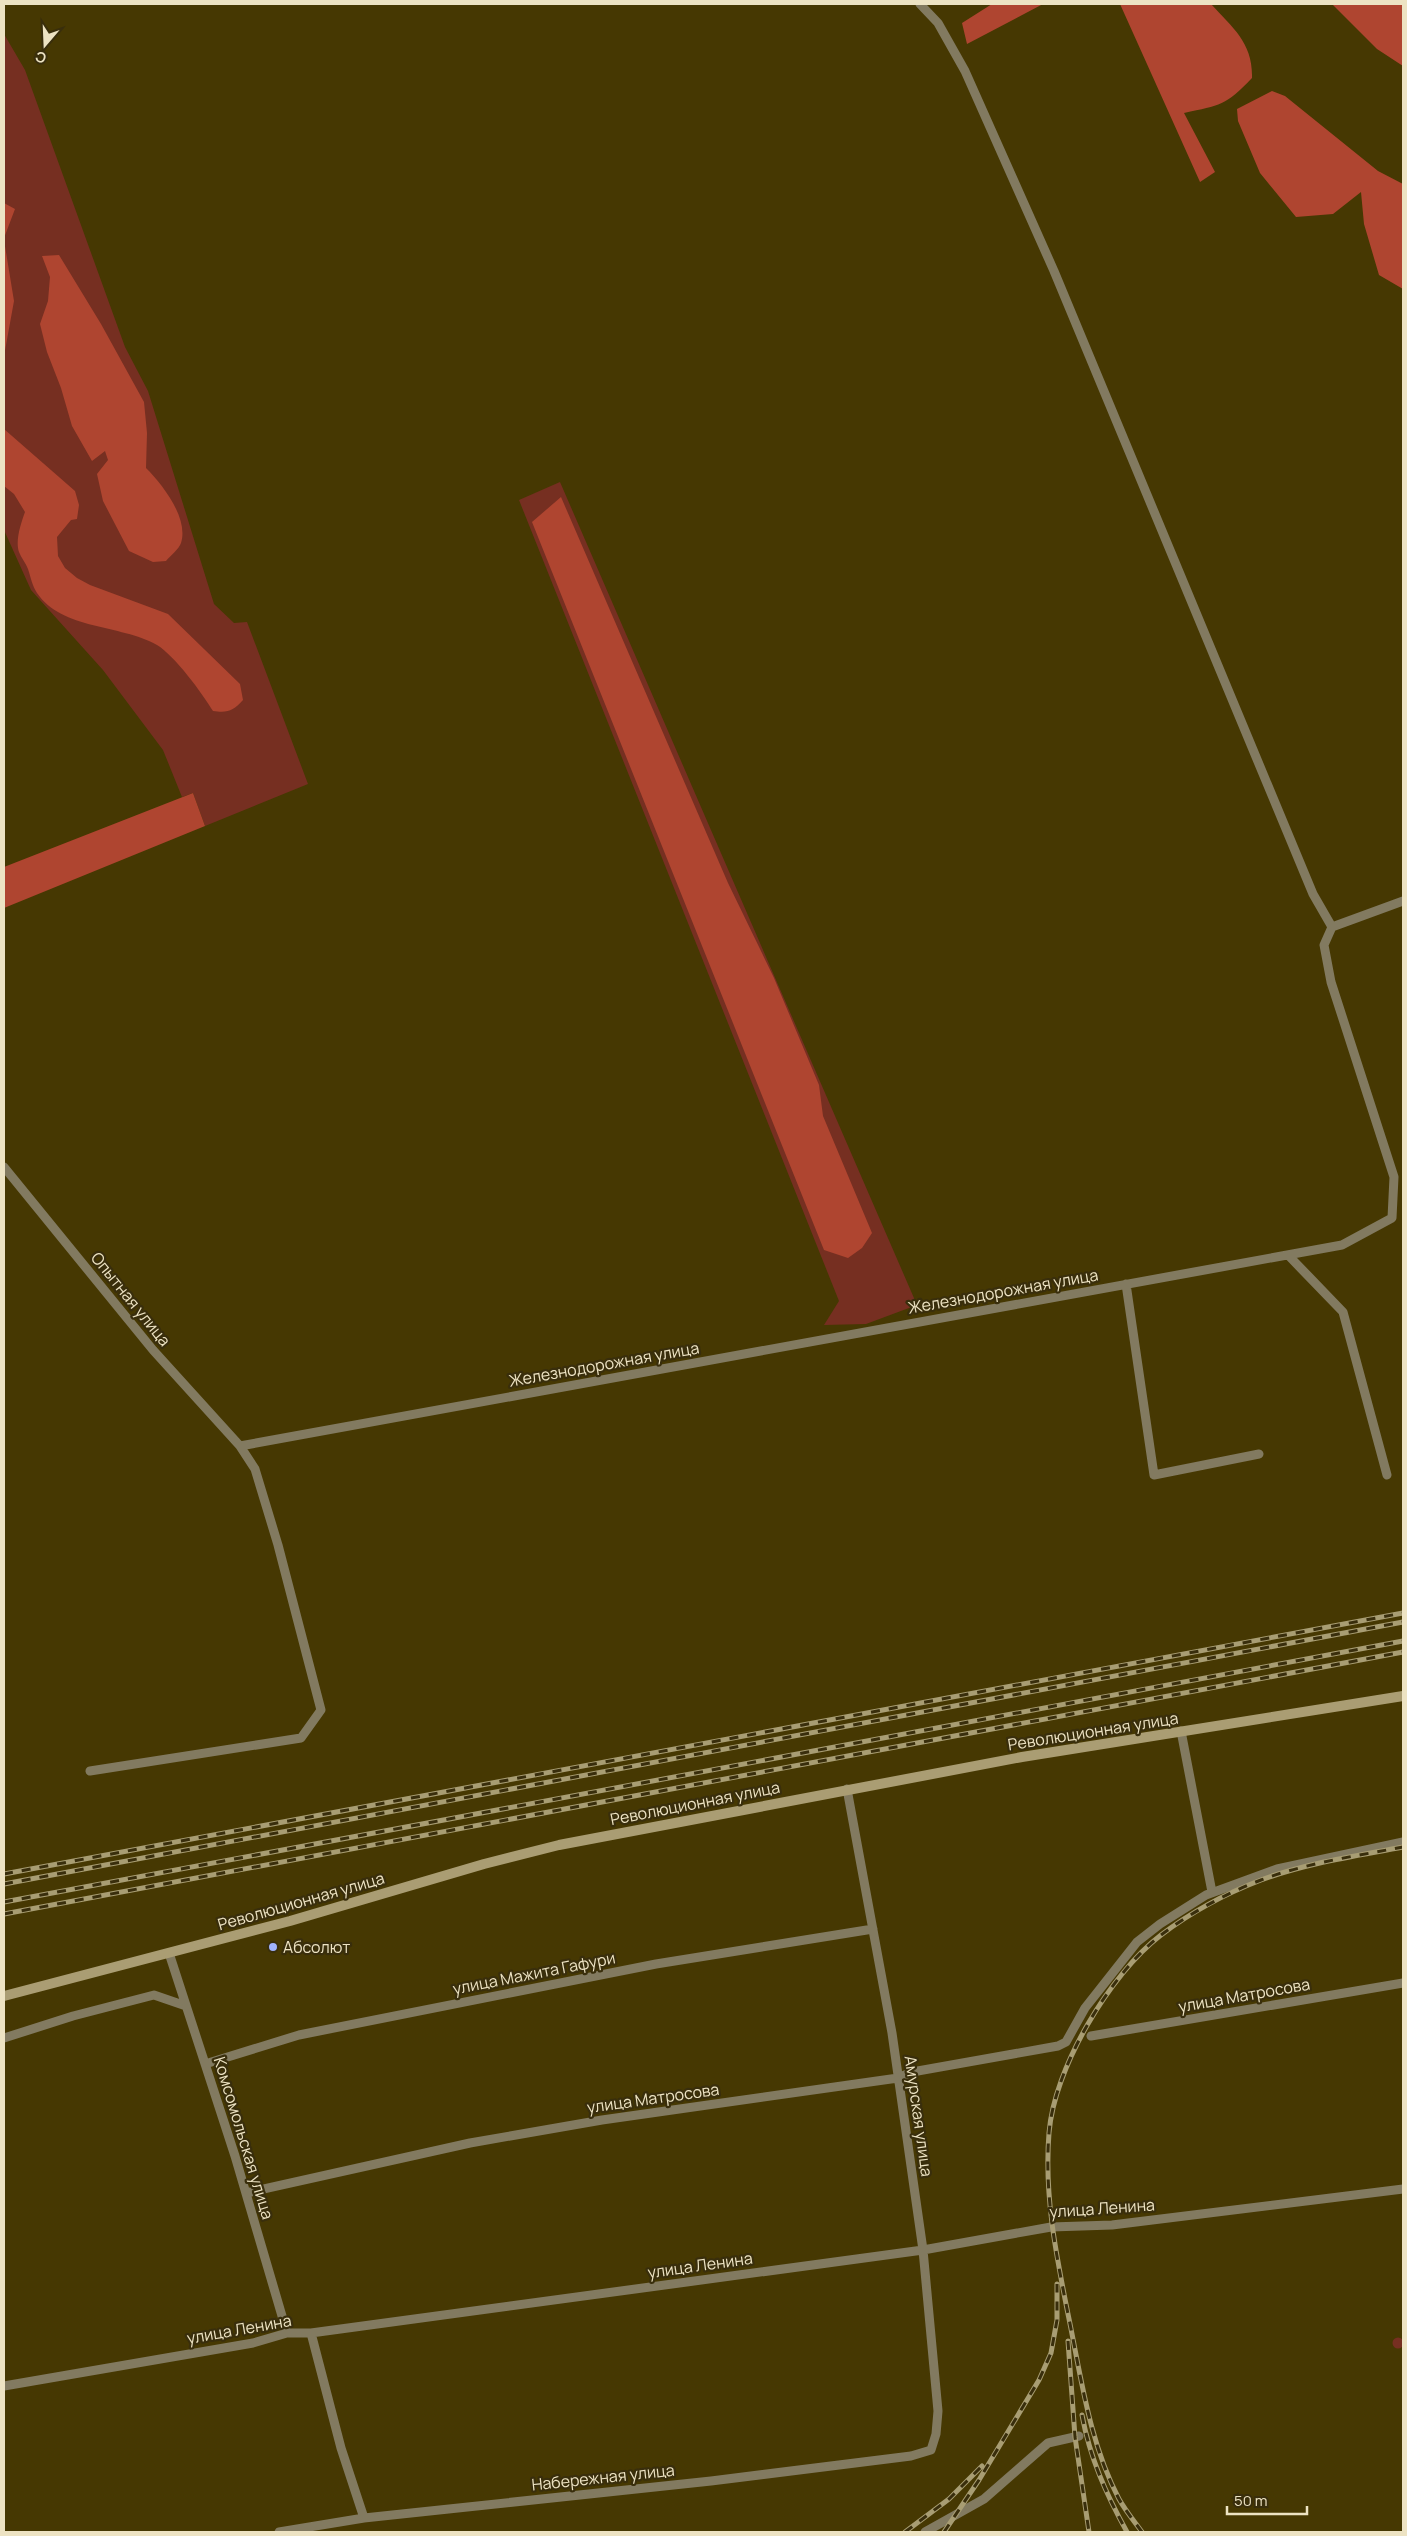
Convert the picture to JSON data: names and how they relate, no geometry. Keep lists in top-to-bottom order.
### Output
{
  "streets": {
    "main road": ["Революционная улица"],
    "street": [
      "Железнодорожная улица",
      "Опытная улица",
      "улица Мажита Гафури",
      "улица Матросова",
      "Амурская улица",
      "Комсомольская улица",
      "улица Ленина",
      "Набережная улица"
    ]
  },
  "crossings": [
    ["Железнодорожная улица", "Опытная улица"],
    ["Революционная улица", "Амурская улица"],
    ["Революционная улица", "Комсомольская улица"],
    ["улица Мажита Гафури", "Амурская улица"],
    ["улица Мажита Гафури", "Комсомольская улица"],
    ["улица Матросова", "Амурская улица"],
    ["улица Матросова", "Комсомольская улица"],
    ["Амурская улица", "улица Ленина"],
    ["Амурская улица", "Набережная улица"],
    ["Комсомольская улица", "улица Ленина"]
  ],
  "places": ["Абсолют"],
  "scale_bar": "50 m",
  "north": "bottom"
}
